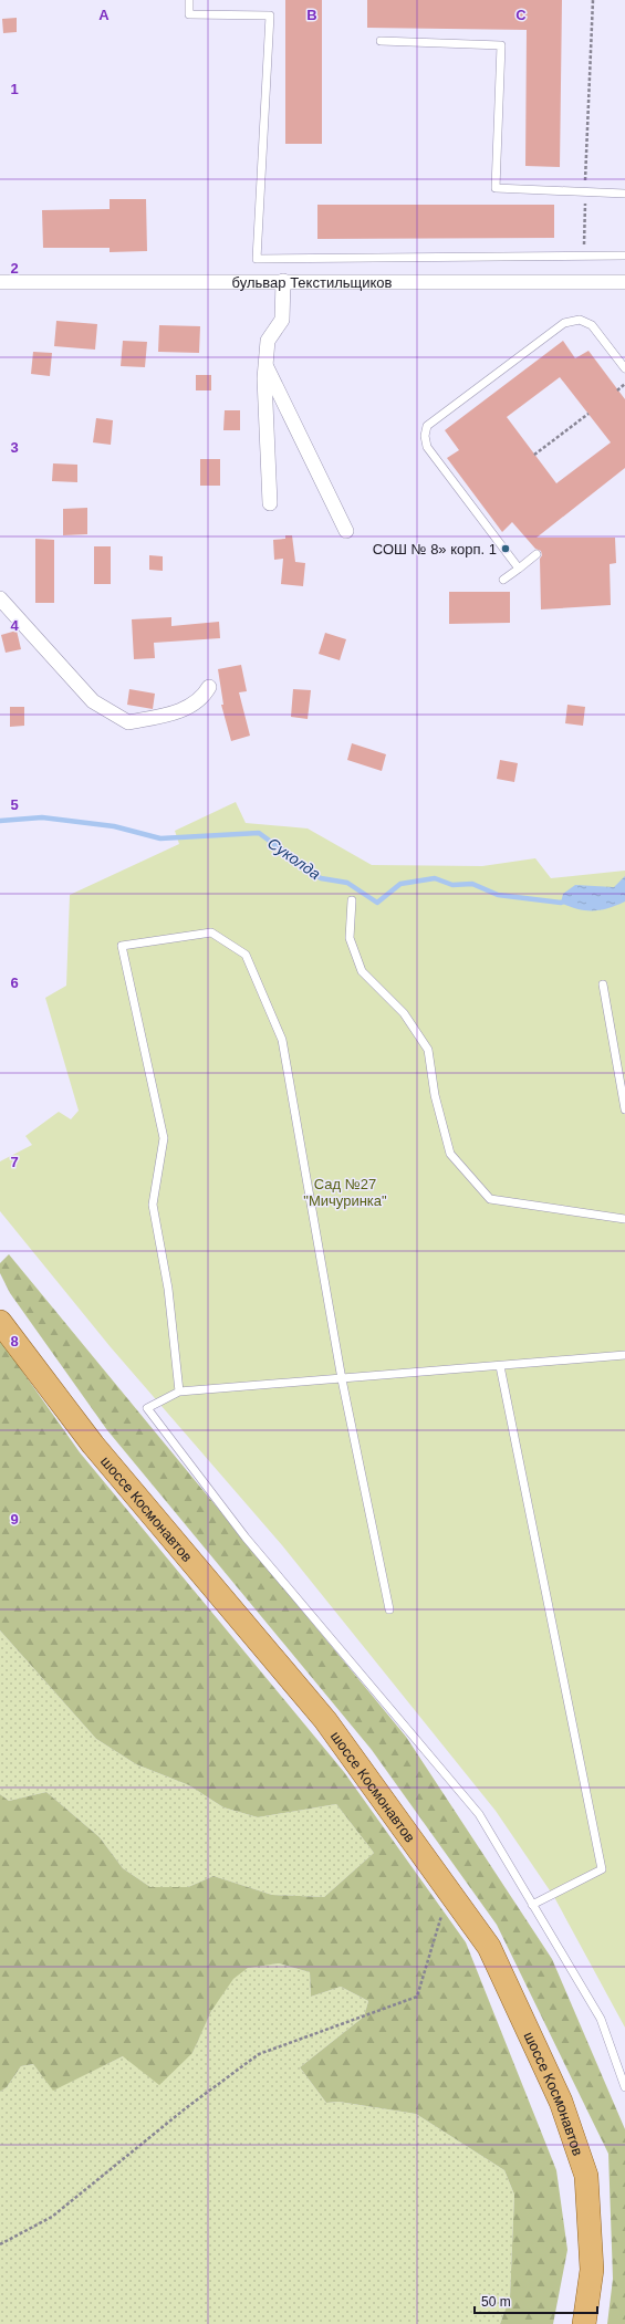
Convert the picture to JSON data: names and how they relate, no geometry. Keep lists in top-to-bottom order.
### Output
{
  "streets": {
    "main road": ["шоссе Космонавтов"],
    "street": ["бульвар Текстильщиков"]
  },
  "water": ["Суколда"],
  "parks": ["Сад №27 \"Мичуринка\""],
  "places": ["СОШ № 8» корп. 1"],
  "scale_bar": "50 m",
  "grid": {
    "columns": ["A", "B", "C"],
    "rows": [
      "1",
      "2",
      "3",
      "4",
      "5",
      "6",
      "7",
      "8",
      "9"
    ]
  }
}
